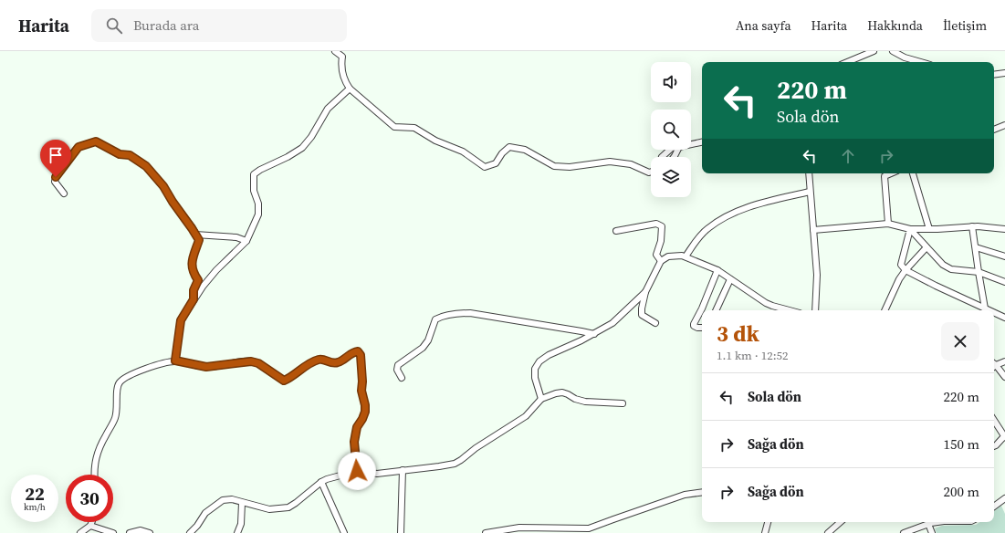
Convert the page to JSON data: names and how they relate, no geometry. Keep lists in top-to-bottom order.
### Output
{
  "page": {
    "header": "Harita",
    "search": "Burada ara",
    "nav": [
      "Ana sayfa",
      "Harita",
      "Hakkında",
      "İletişim"
    ],
    "turn": ["220 m", "Sola dön"],
    "heading": ["3 dk", "1.1 km · 12:52"],
    "list": [
      {
        "name": "Sola dön",
        "value": "220 m"
      },
      {
        "name": "Sağa dön",
        "value": "150 m"
      },
      {
        "name": "Sağa dön",
        "value": "200 m"
      }
    ],
    "speed": "22 km/h",
    "limit": "30"
  }
}
